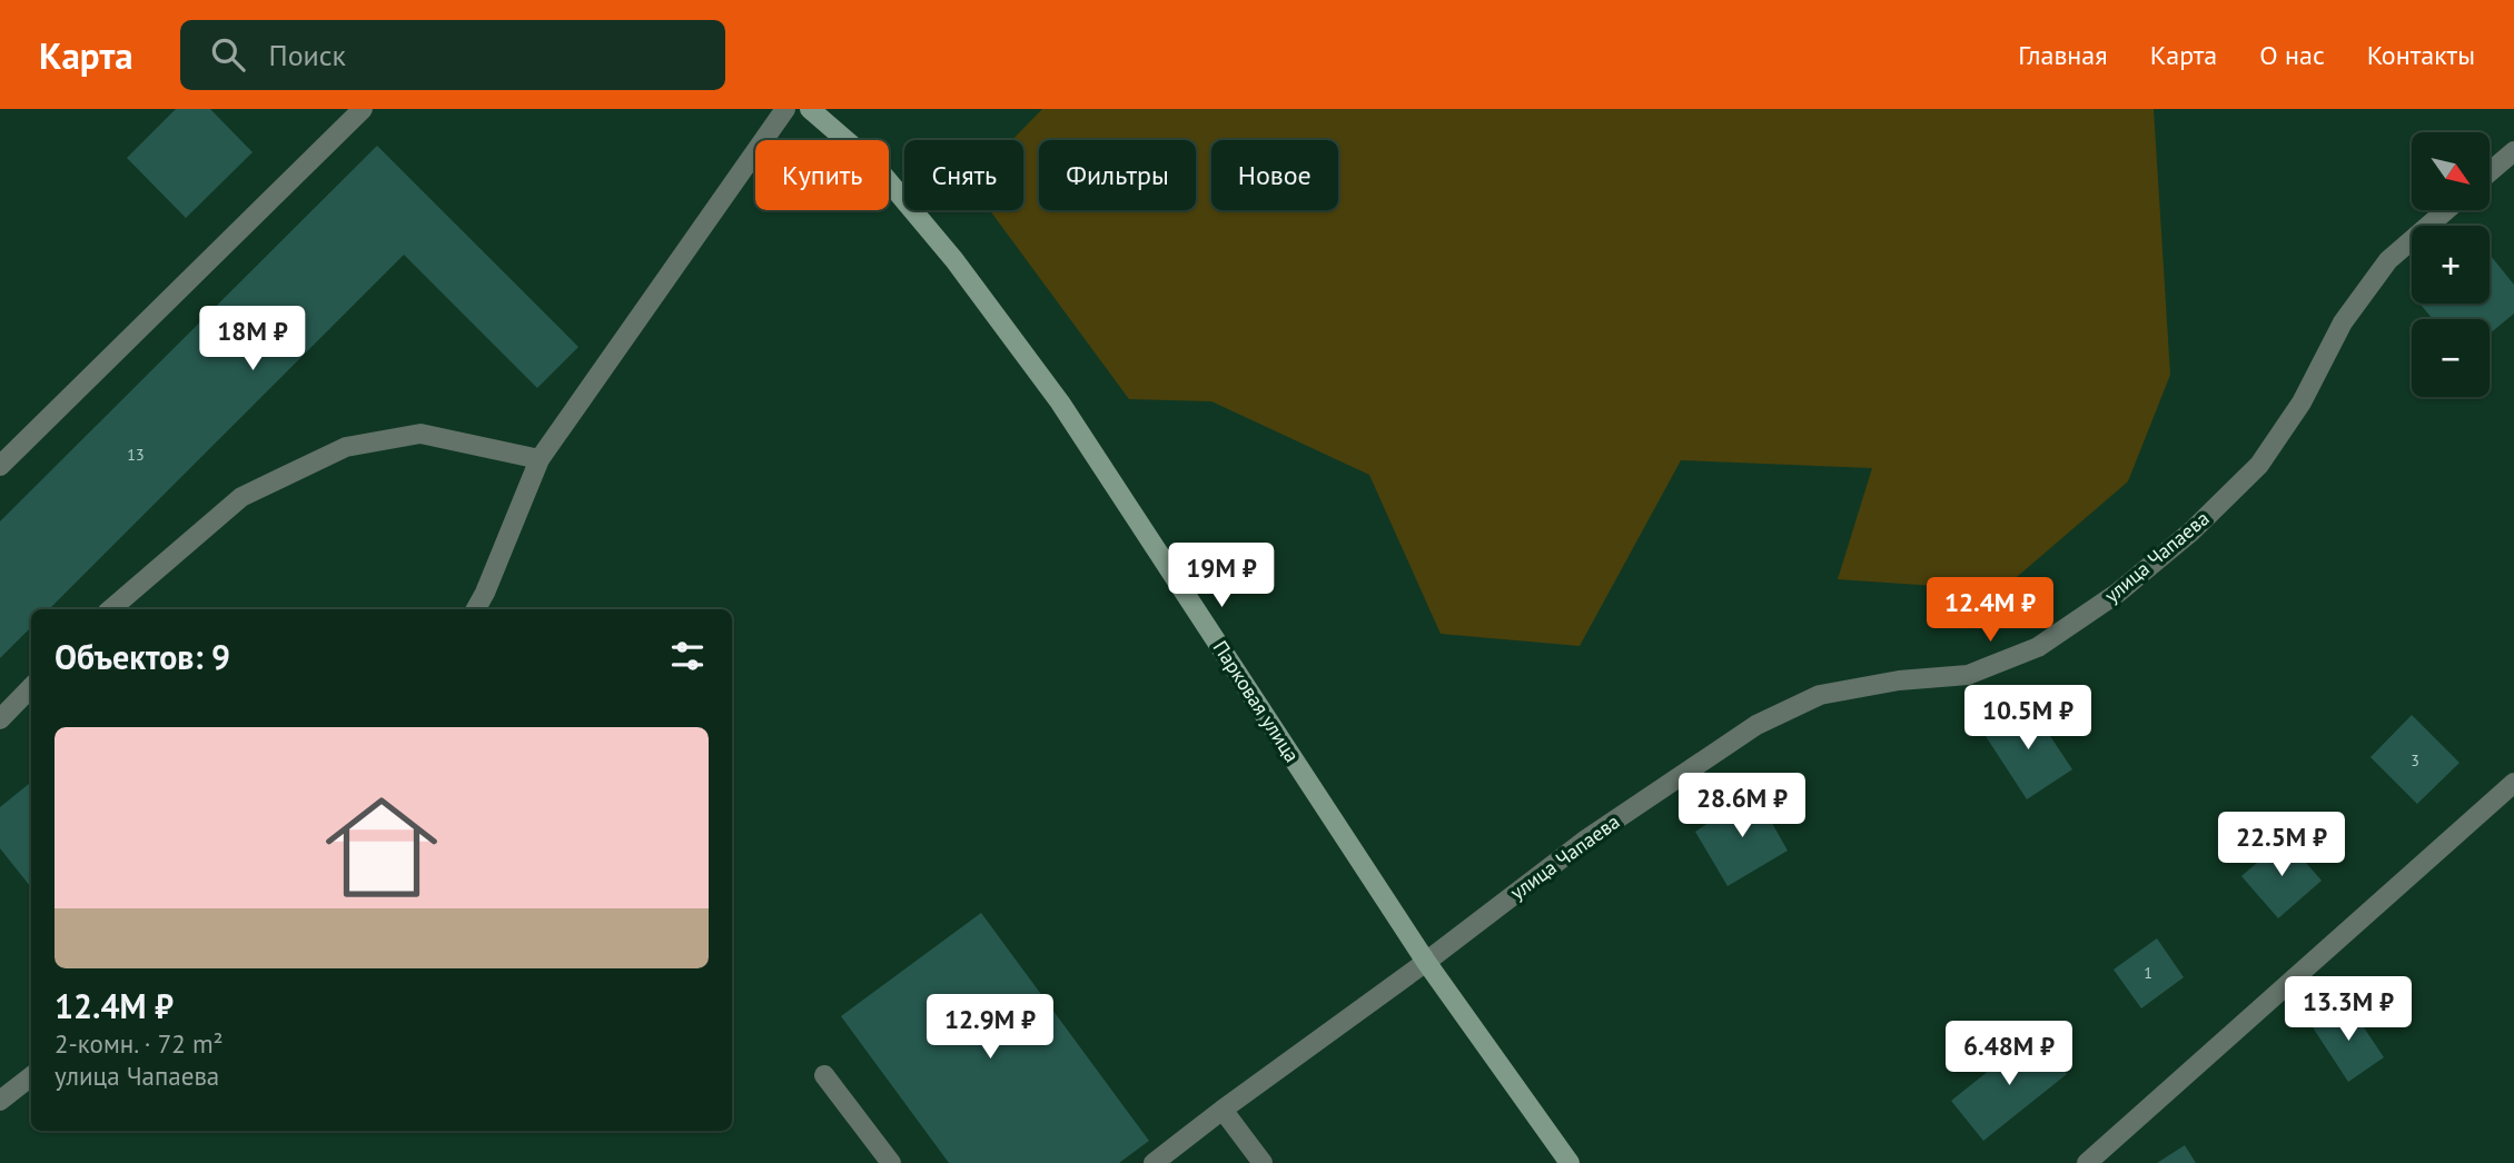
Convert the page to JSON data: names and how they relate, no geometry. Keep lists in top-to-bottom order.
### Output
{
  "streets": {
    "main road": ["Парковая улица"],
    "street": ["улица Чапаева"]
  },
  "crossings": [
    ["улица Чапаева", "Парковая улица"]
  ],
  "house_numbers": ["13", "3", "1"],
  "north": "bottom right",
  "page": {
    "header": "Карта",
    "search": "Поиск",
    "nav": [
      "Главная",
      "Карта",
      "О нас",
      "Контакты"
    ],
    "map_buttons": ["+", "−"],
    "chip": [
      "Купить",
      "Снять",
      "Фильтры",
      "Новое"
    ],
    "price": [
      "18M ₽",
      "19M ₽",
      "12.4M ₽",
      "10.5M ₽",
      "28.6M ₽",
      "22.5M ₽",
      "13.3M ₽",
      "12.9M ₽",
      "6.48M ₽"
    ],
    "heading": "Объектов: 9",
    "list": [
      {
        "name": "12.4M ₽",
        "note": "2-комн. · 72 m² · улица Чапаева"
      }
    ]
  }
}
